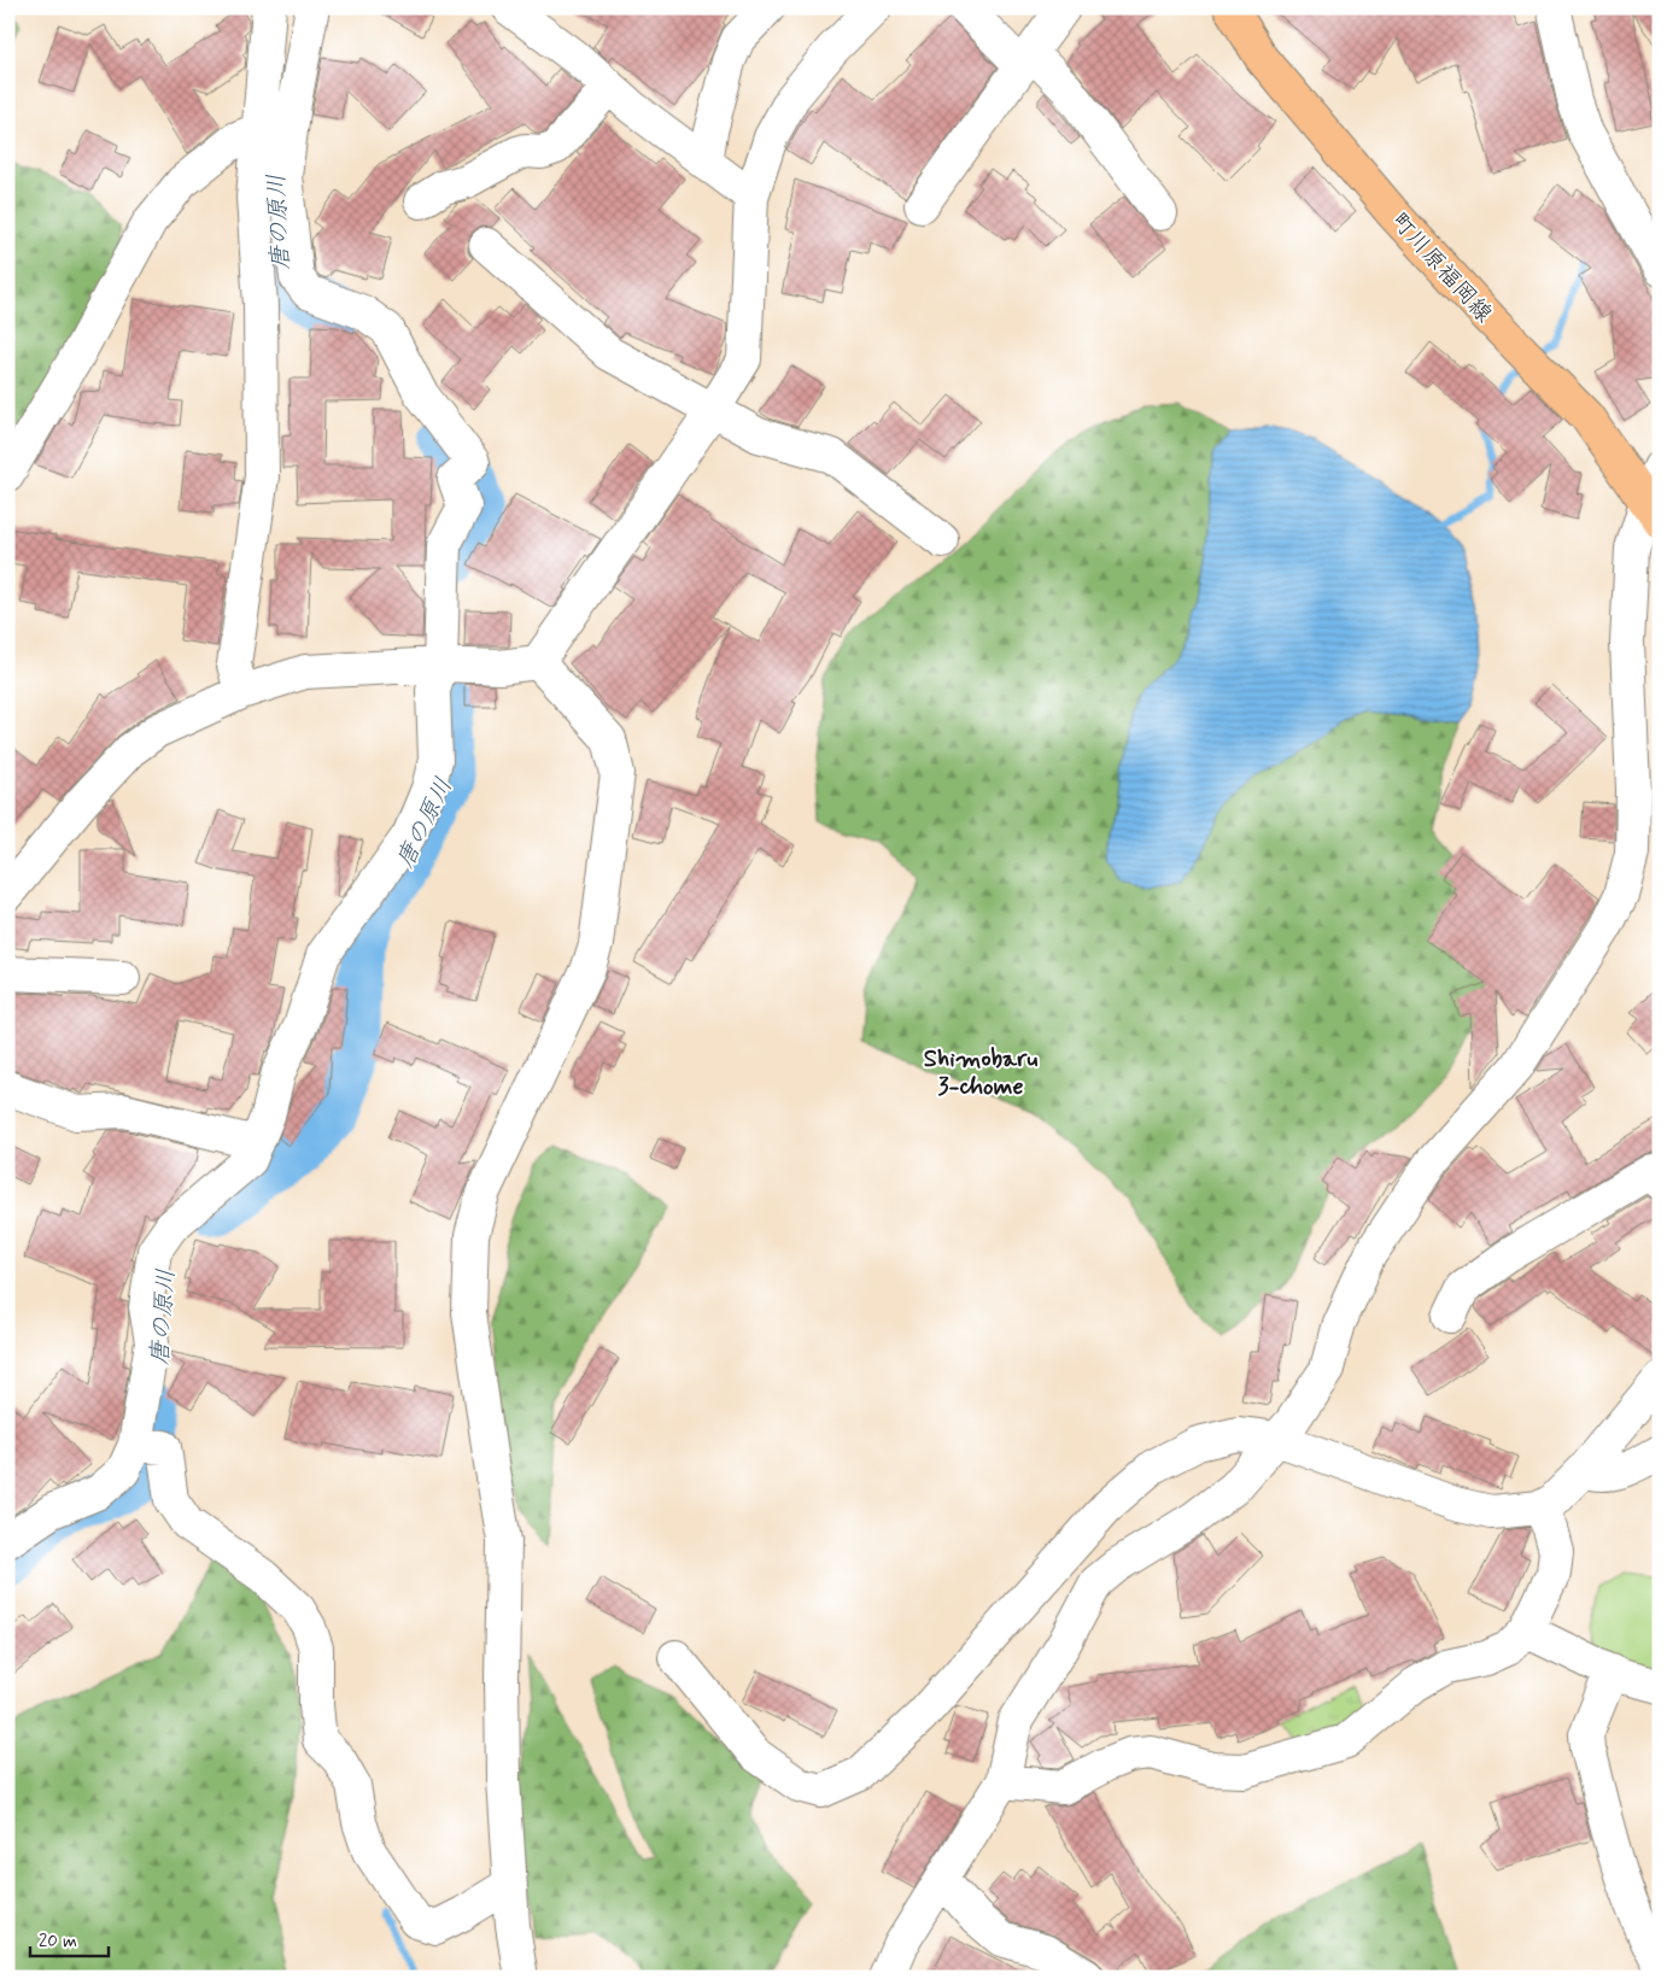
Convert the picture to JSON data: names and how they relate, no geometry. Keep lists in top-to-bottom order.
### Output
{
  "streets": {
    "main road": ["町川原福岡線"]
  },
  "districts": ["Shimobaru 3-chome"],
  "water": ["唐の原川"],
  "scale_bar": "20 m"
}
